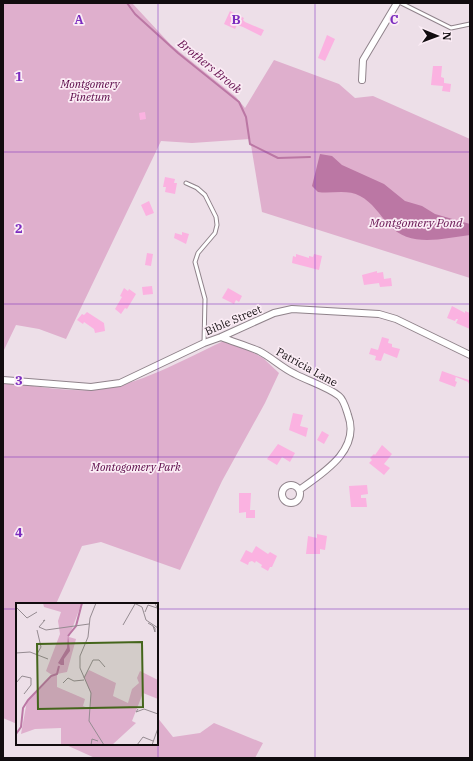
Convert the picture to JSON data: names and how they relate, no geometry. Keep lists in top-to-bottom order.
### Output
{
  "streets": {
    "street": ["Bible Street", "Patricia Lane"]
  },
  "crossings": [
    ["Bible Street", "Patricia Lane"]
  ],
  "water": ["Brothers Brook", "Montgomery Pond"],
  "parks": ["Montgomery Pinetum", "Montogomery Park"],
  "north": "right",
  "grid": {
    "columns": ["A", "B", "C"],
    "rows": [
      "1",
      "2",
      "3",
      "4"
    ]
  }
}
